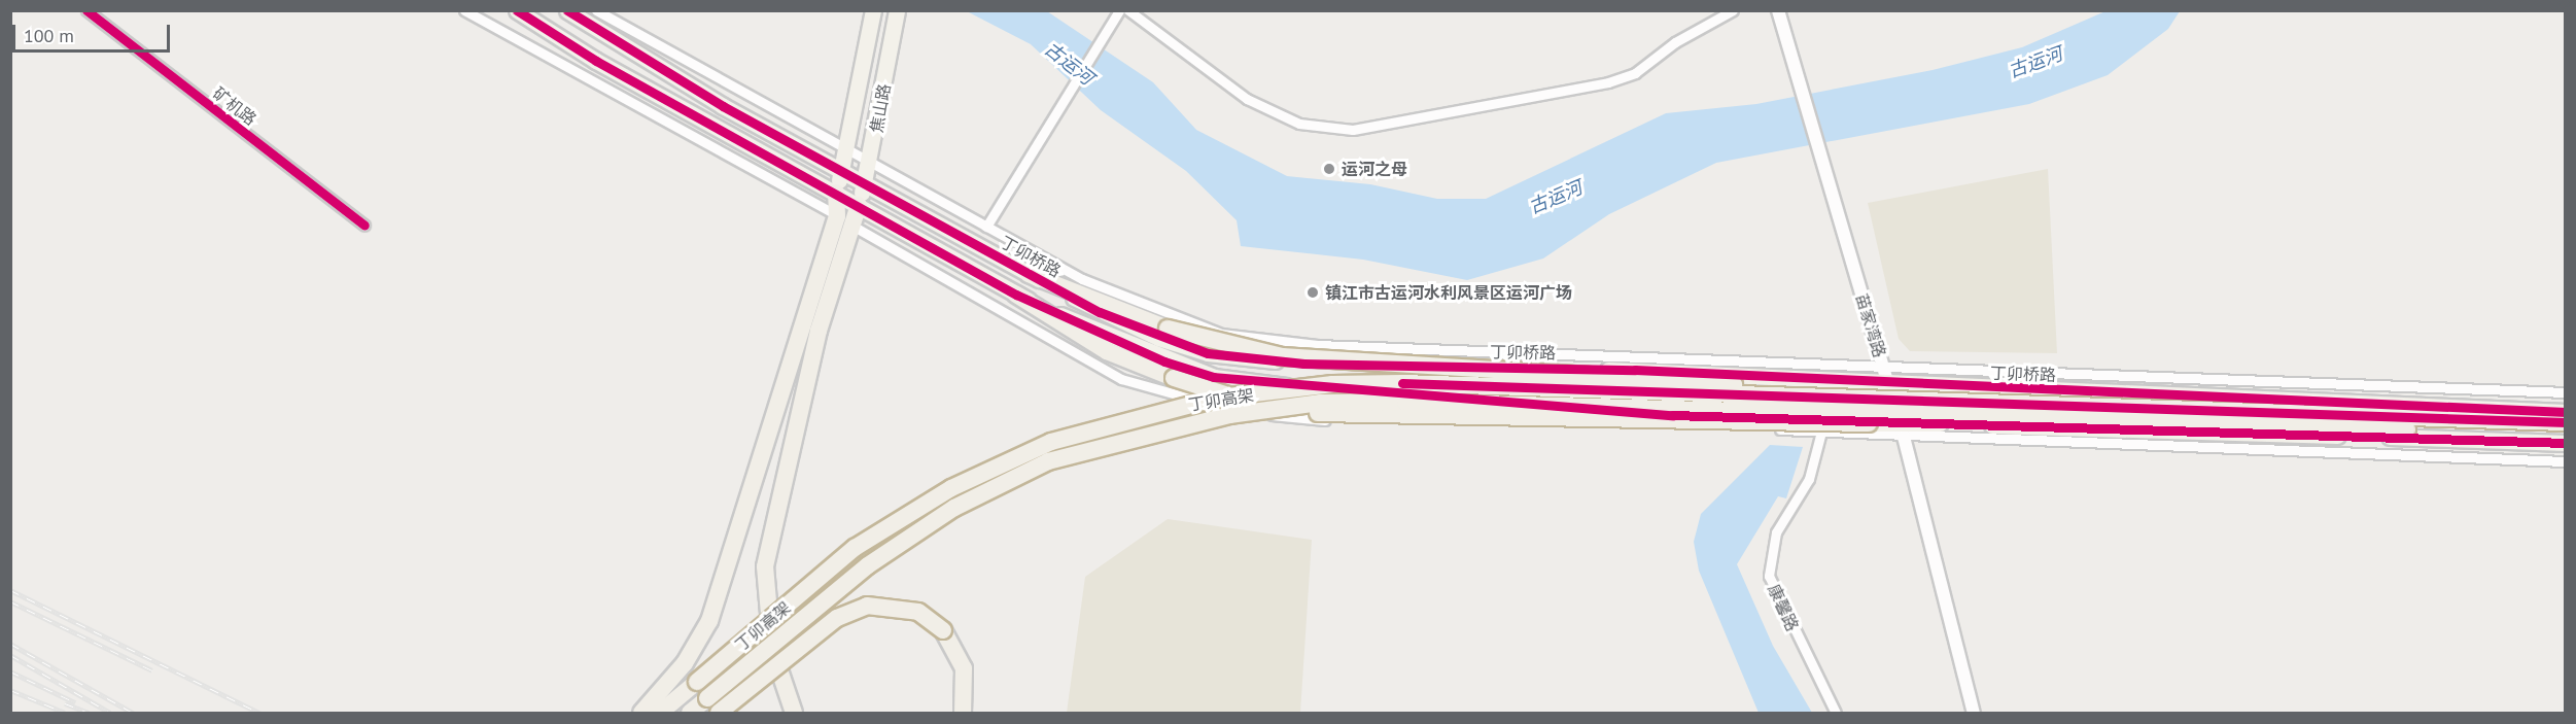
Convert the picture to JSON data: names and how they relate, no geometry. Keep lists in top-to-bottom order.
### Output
{
  "streets": {
    "highway": ["丁卯高架"],
    "main road": ["焦山路", "丁卯桥路"],
    "street": ["矿机路", "苗家湾路", "康馨路"]
  },
  "crossings": [
    ["焦山路", "丁卯桥路"],
    ["丁卯桥路", "苗家湾路"]
  ],
  "water": ["古运河"],
  "places": ["运河之母", "镇江市古运河水利风景区运河广场"],
  "scale_bar": "100 m"
}
